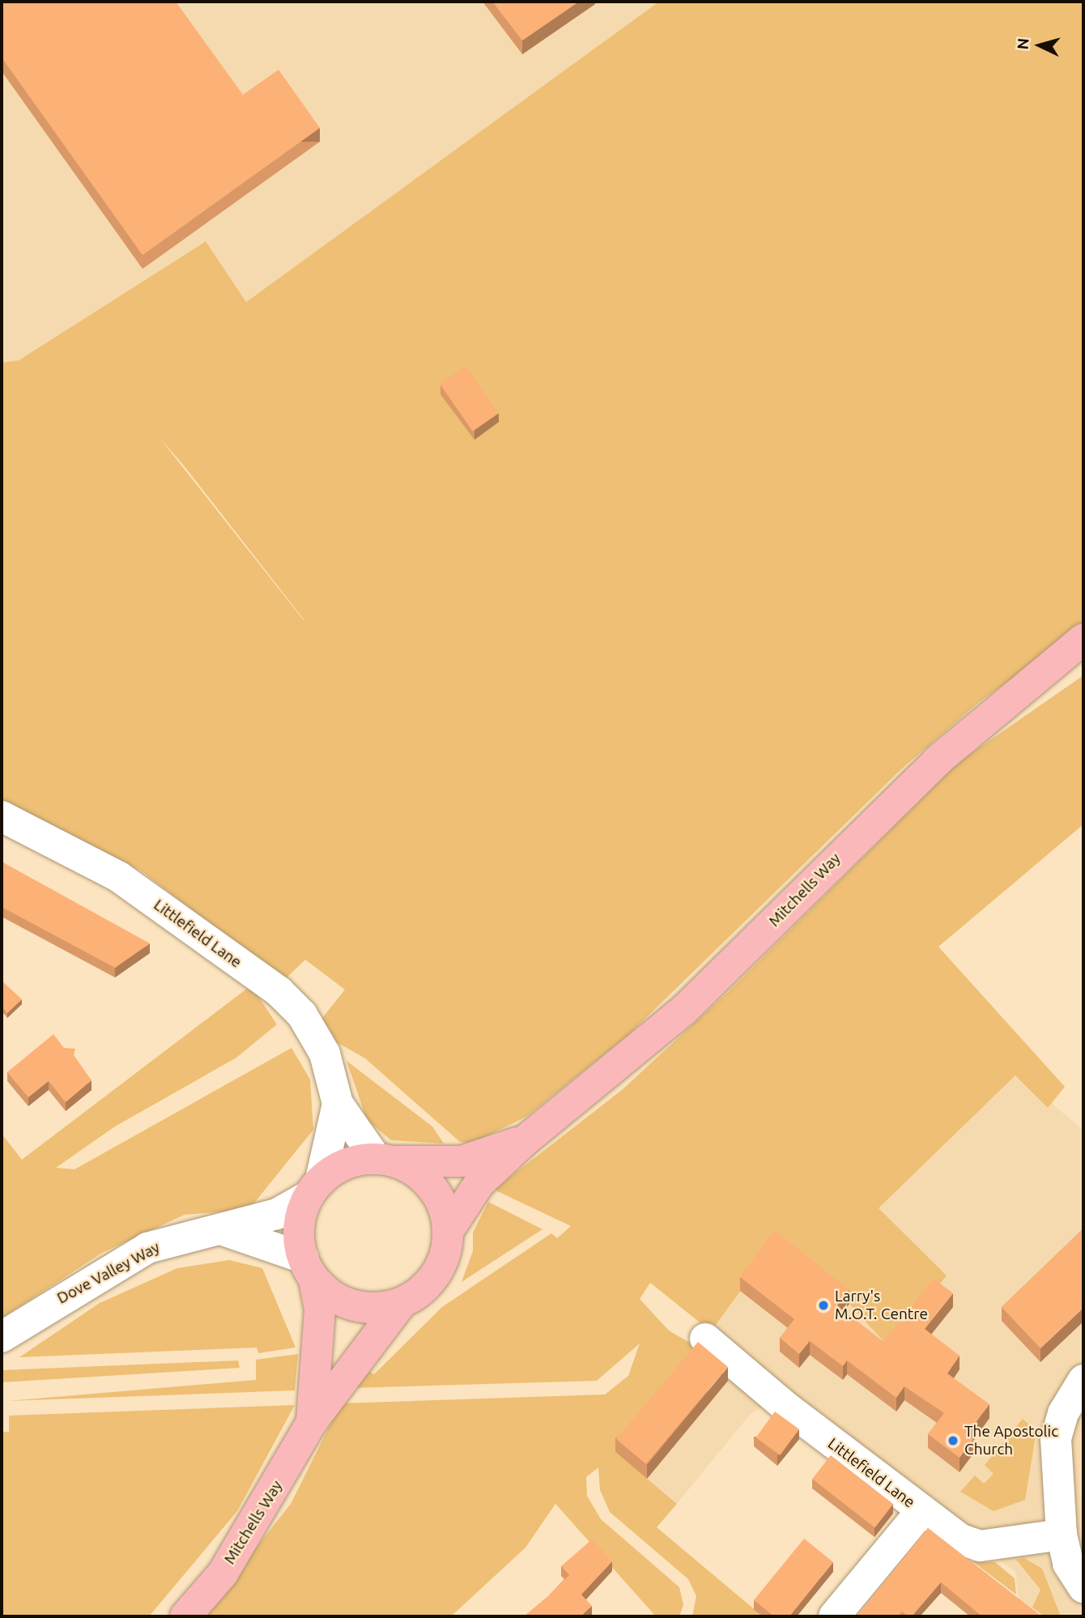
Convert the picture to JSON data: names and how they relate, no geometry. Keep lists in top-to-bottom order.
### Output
{
  "streets": {
    "main road": ["Mitchells Way"],
    "street": ["Littlefield Lane", "Dove Valley Way"]
  },
  "crossings": [
    ["Mitchells Way", "Littlefield Lane"],
    ["Mitchells Way", "Dove Valley Way"],
    ["Littlefield Lane", "Dove Valley Way"]
  ],
  "places": ["Larry's M.O.T. Centre", "The Apostolic Church"],
  "north": "left"
}
